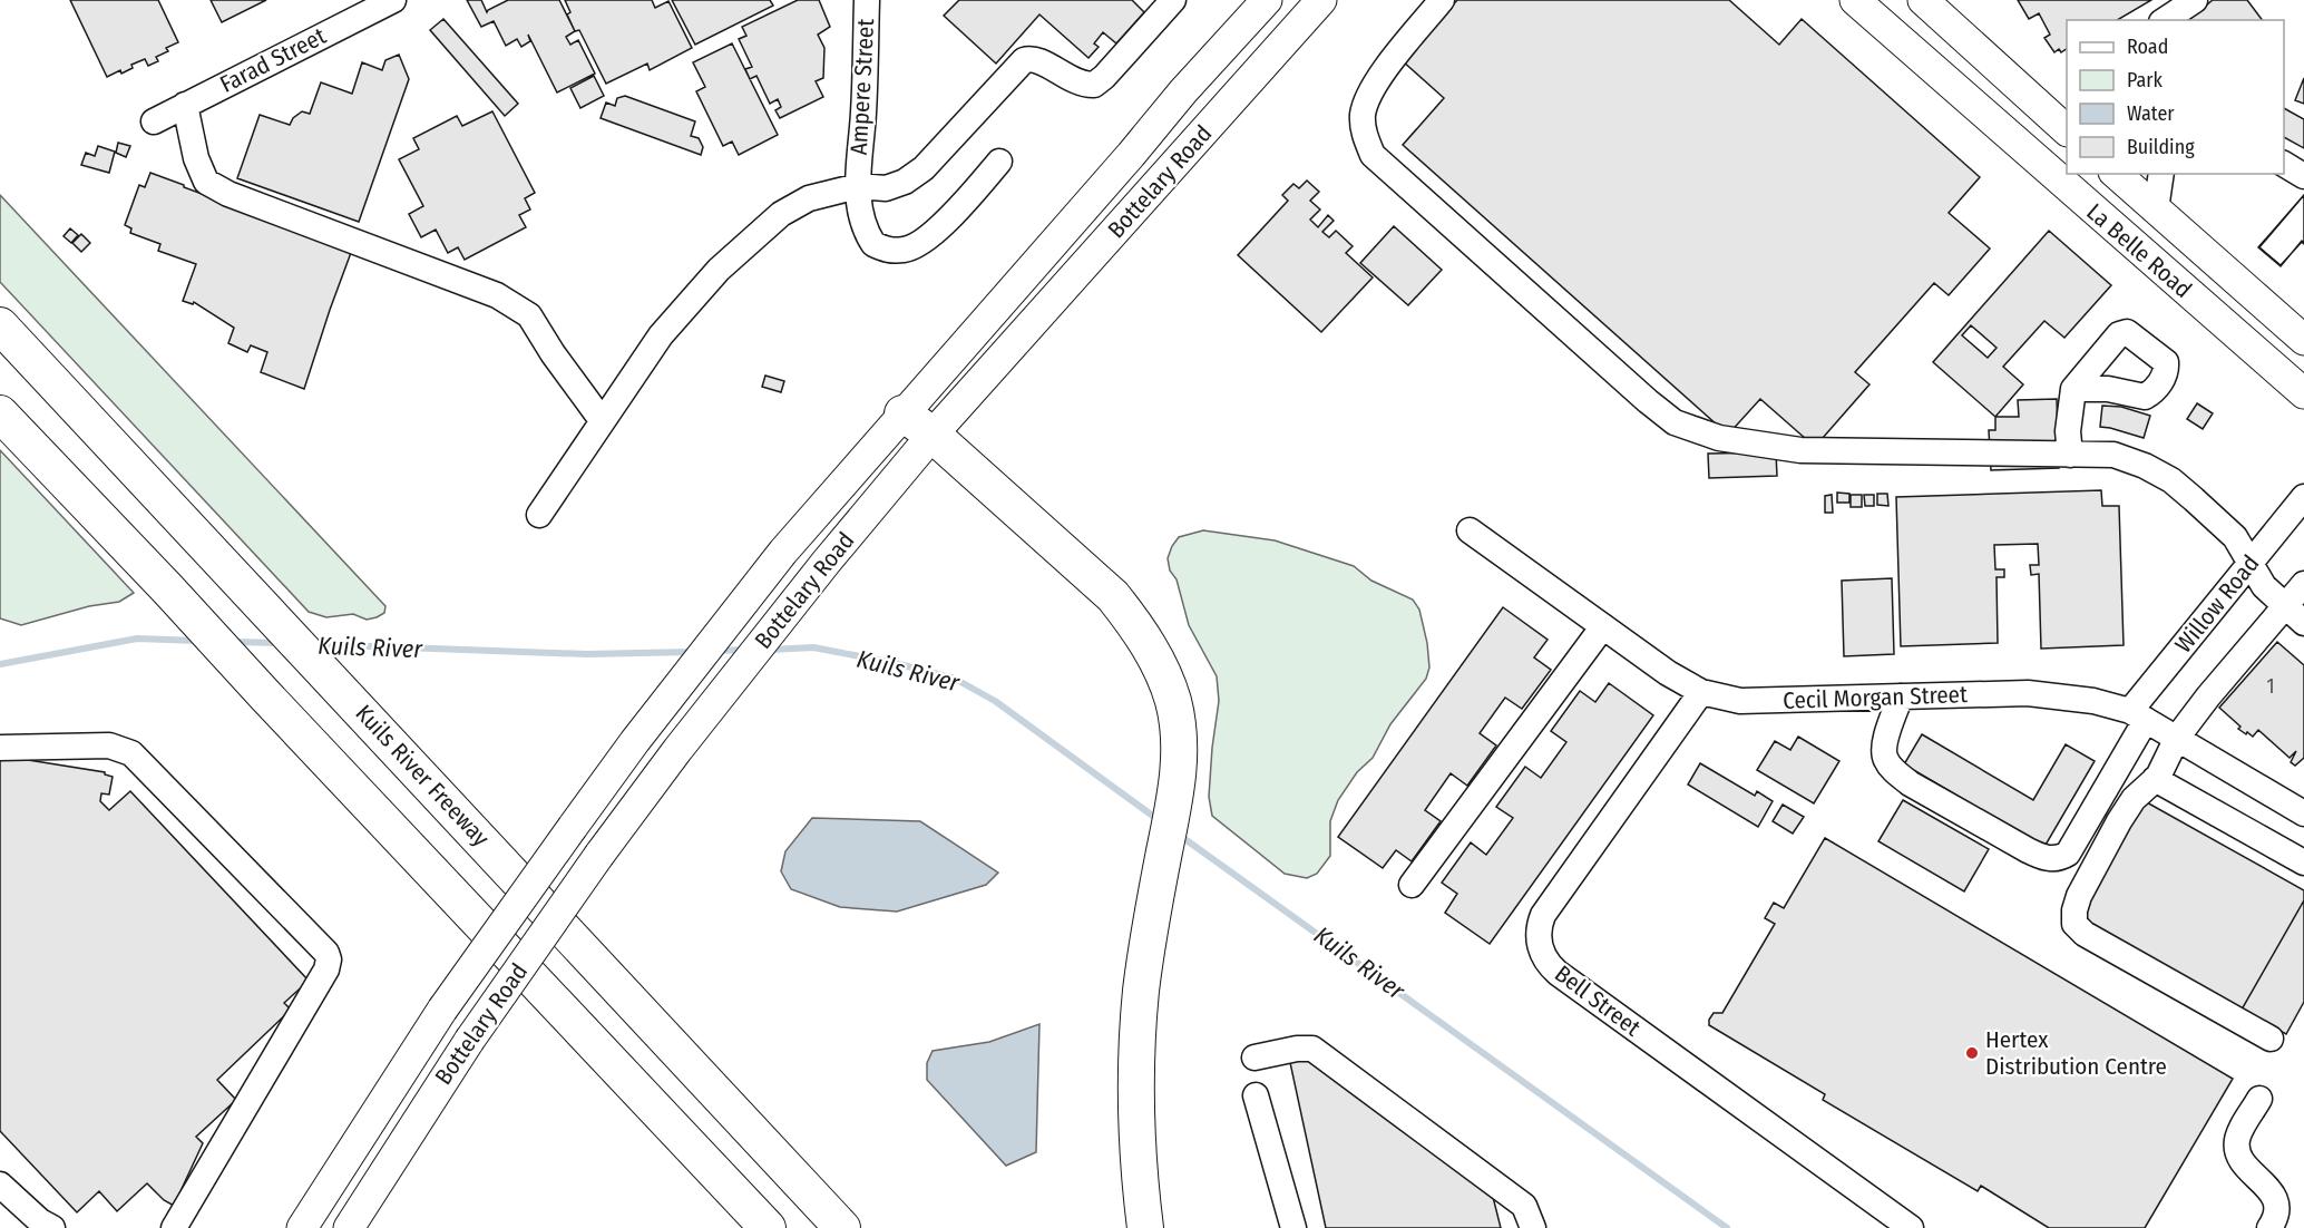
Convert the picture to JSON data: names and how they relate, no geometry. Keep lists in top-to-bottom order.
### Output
{
  "streets": {
    "highway": ["Kuils River Freeway"],
    "main road": ["Bottelary Road", "La Belle Road"],
    "street": [
      "Farad Street",
      "Ampere Street",
      "Willow Road",
      "Cecil Morgan Street",
      "Bell Street"
    ]
  },
  "crossings": [
    ["Willow Road", "Cecil Morgan Street"],
    ["Cecil Morgan Street", "Bell Street"]
  ],
  "water": ["Kuils River"],
  "places": ["Hertex Distribution Centre"],
  "house_numbers": ["1"],
  "legend": [
    "Road",
    "Park",
    "Water",
    "Building"
  ]
}
